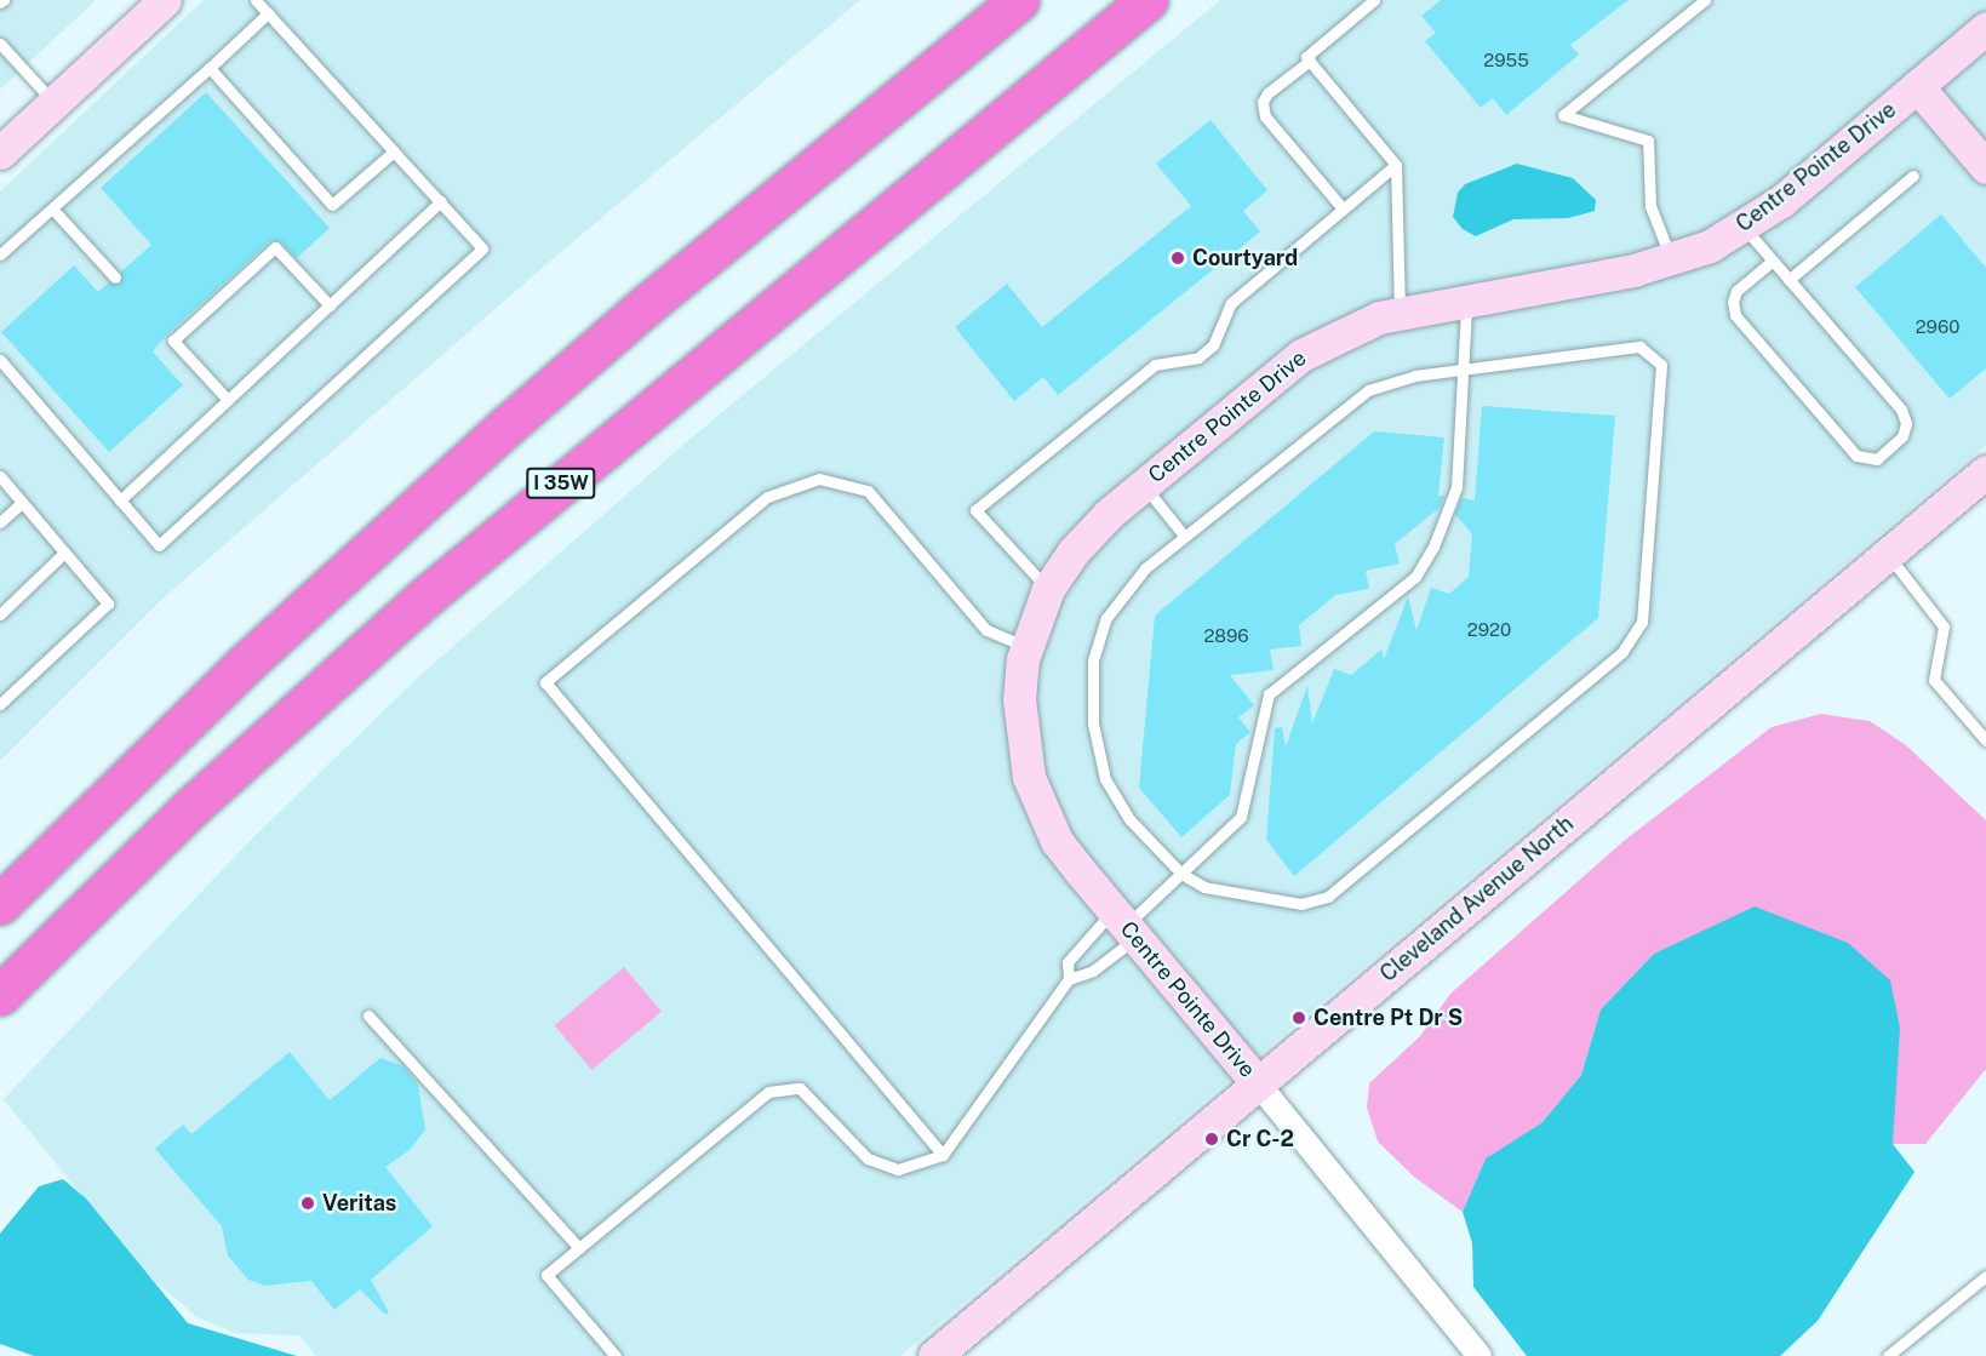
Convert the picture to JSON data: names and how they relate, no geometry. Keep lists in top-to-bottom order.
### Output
{
  "streets": {
    "highway": ["I 35W"],
    "street": ["Centre Pointe Drive", "Cleveland Avenue North"]
  },
  "crossings": [
    ["Centre Pointe Drive", "Cleveland Avenue North"]
  ],
  "places": [
    "Courtyard",
    "Centre Pt Dr S",
    "Cr C-2",
    "Veritas"
  ],
  "house_numbers": [
    "2955",
    "2960",
    "2920",
    "2896"
  ]
}
